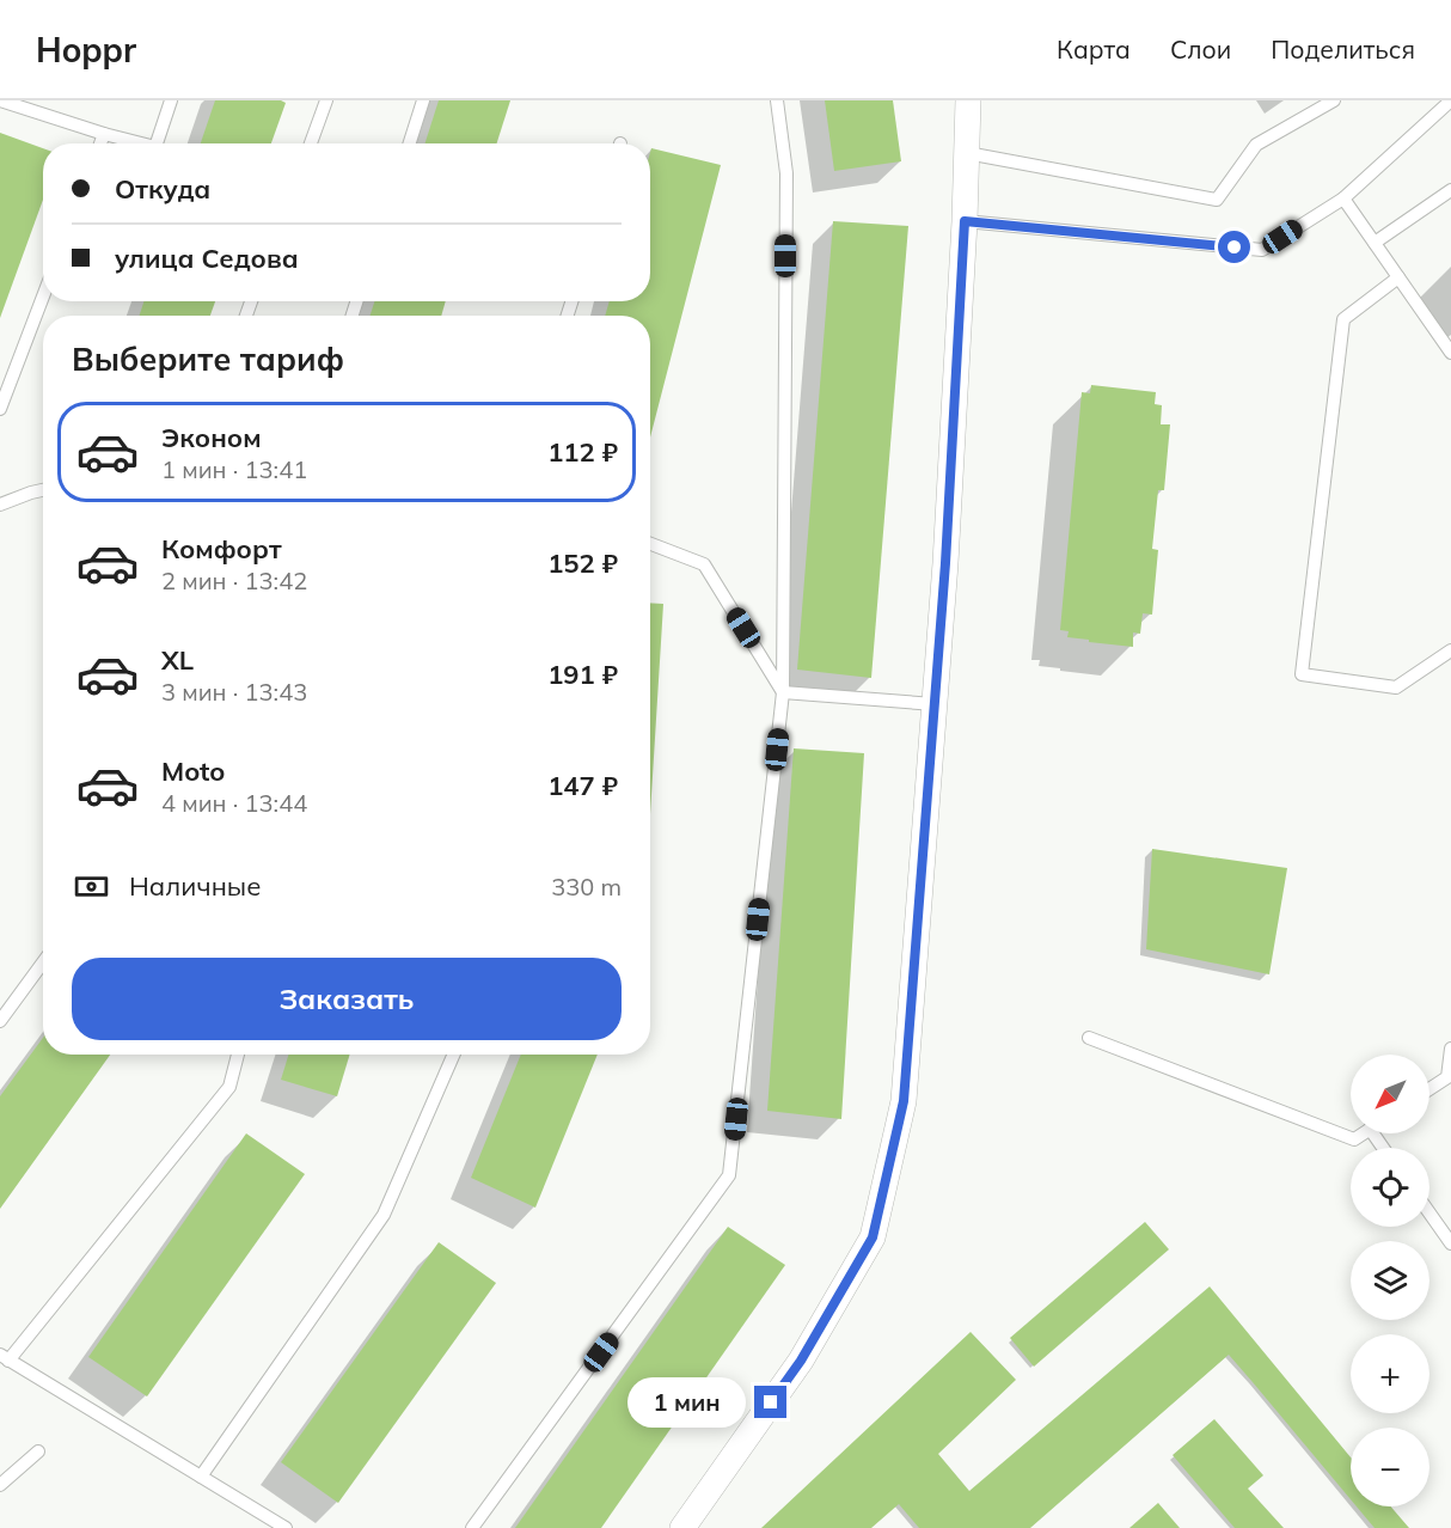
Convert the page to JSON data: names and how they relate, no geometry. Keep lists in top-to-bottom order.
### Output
{
  "north": "bottom left",
  "page": {
    "header": "Hoppr",
    "nav": ["Карта", "Слои", "Поделиться"],
    "banner": ["Откуда", "улица Седова"],
    "heading": "Выберите тариф",
    "list": [
      {
        "name": "Эконом",
        "note": "1 мин · 13:41",
        "value": "112 ₽"
      },
      {
        "name": "Комфорт",
        "note": "2 мин · 13:42",
        "value": "152 ₽"
      },
      {
        "name": "XL",
        "note": "3 мин · 13:43",
        "value": "191 ₽"
      },
      {
        "name": "Moto",
        "note": "4 мин · 13:44",
        "value": "147 ₽"
      }
    ],
    "pay": ["Наличные", "330 m"],
    "buttons": "Заказать",
    "map_buttons": ["+", "−"],
    "bubble": "1 мин"
  }
}
